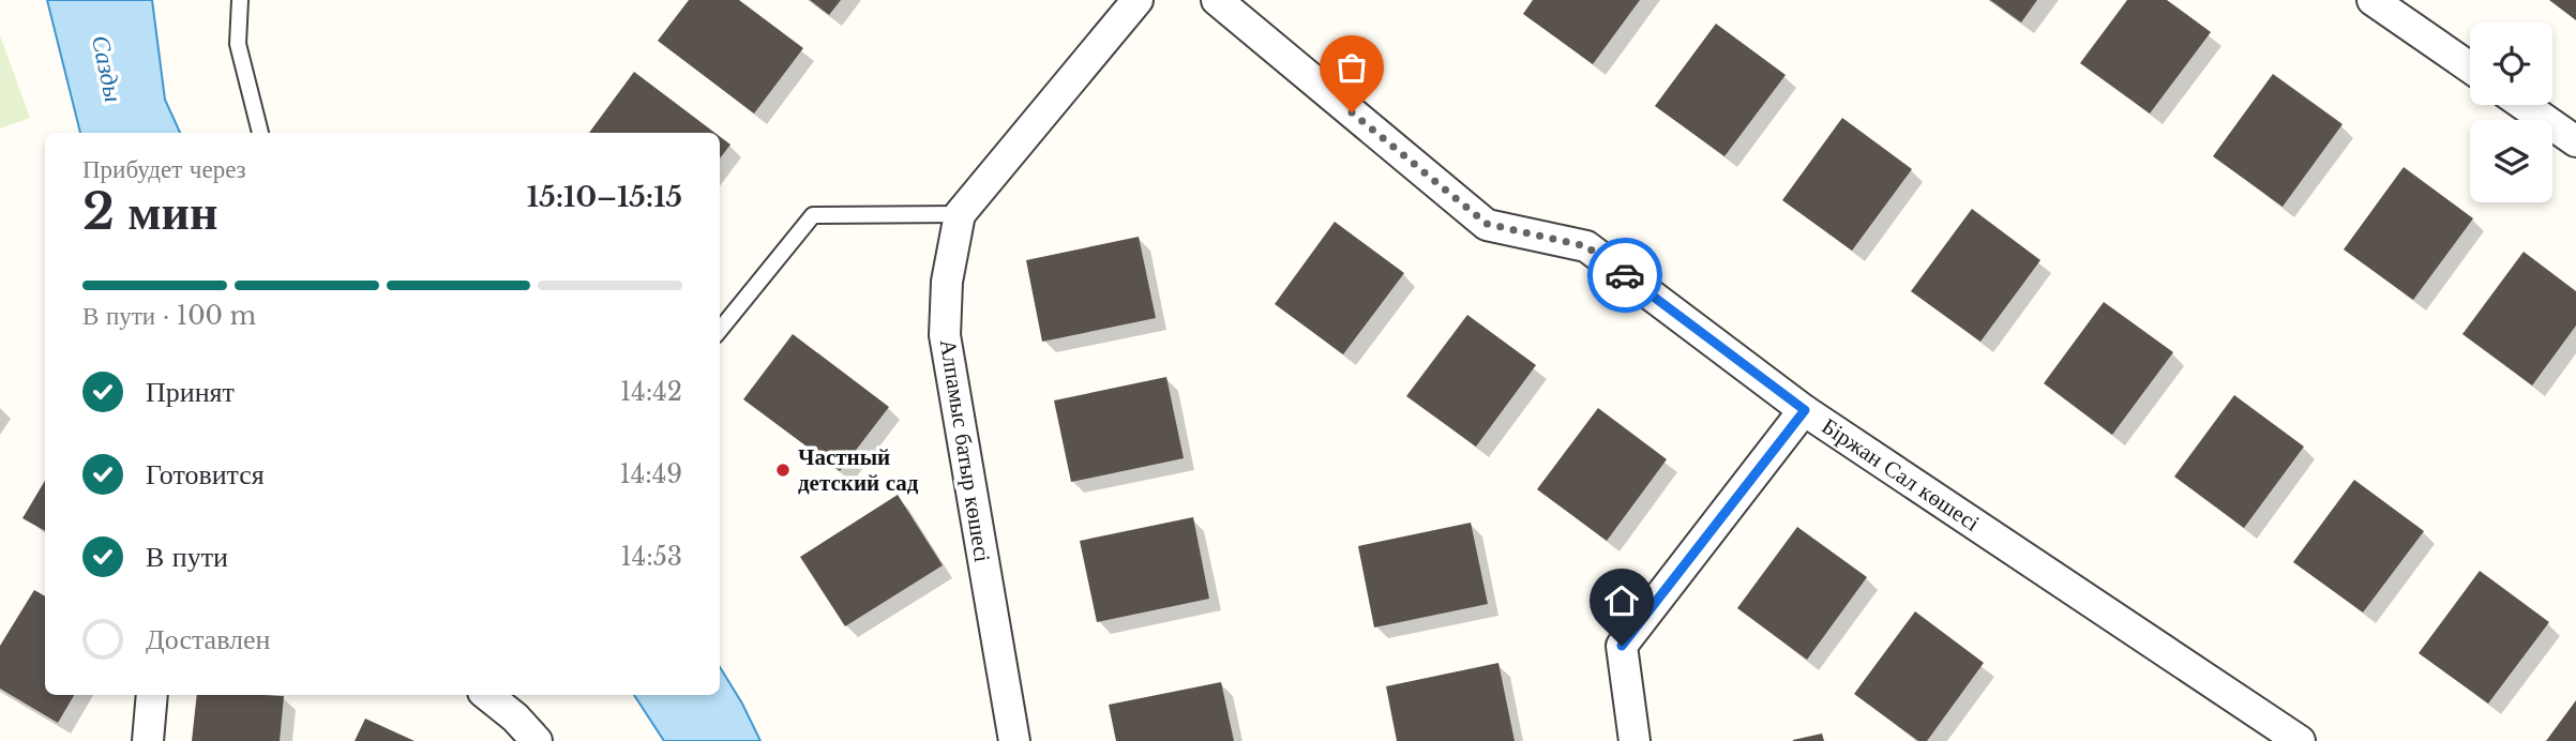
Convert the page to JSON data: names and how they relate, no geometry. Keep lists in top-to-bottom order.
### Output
{
  "streets": {
    "street": ["Алпамыс батыр көшесі", "Біржан Сал көшесі"]
  },
  "water": ["Сазды"],
  "places": ["Частный детский сад"],
  "page": {
    "heading": ["2 мин", "Прибудет через", "15:10–15:15"],
    "bar": "В пути · 100 m",
    "list": [
      ["Принят", "14:42"],
      ["Готовится", "14:49"],
      ["В пути", "14:53"],
      "Доставлен"
    ]
  }
}
